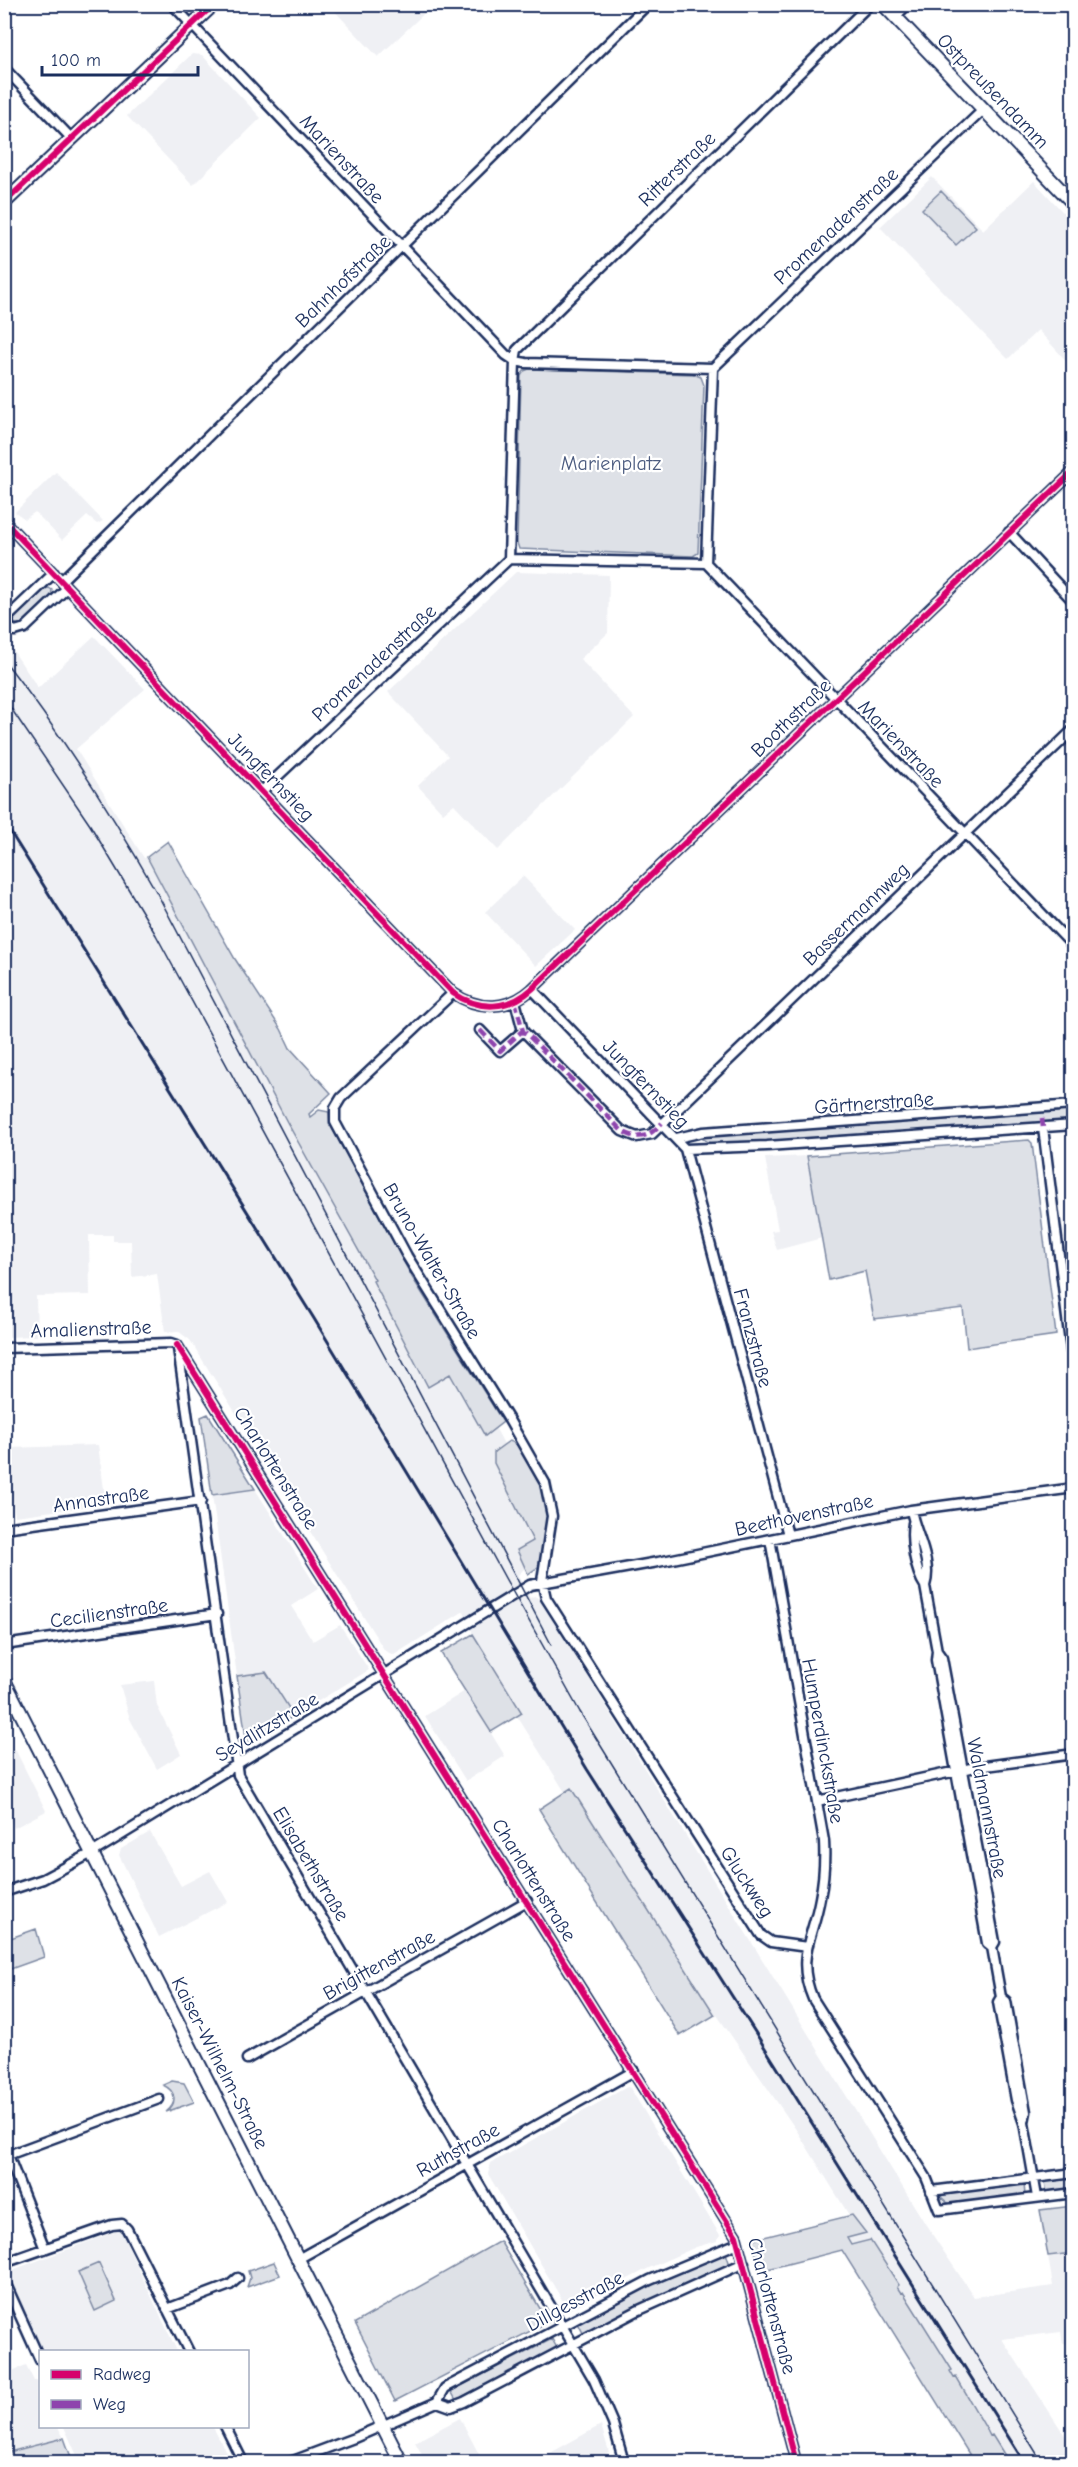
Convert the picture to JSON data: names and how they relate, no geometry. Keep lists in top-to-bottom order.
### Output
{
  "streets": {
    "main road": ["Ostpreußendamm", "Kaiser-Wilhelm-Straße"],
    "street": [
      "Marienstraße",
      "Ritterstraße",
      "Promenadenstraße",
      "Bahnhofstraße",
      "Boothstraße",
      "Jungfernstieg",
      "Bassermannweg",
      "Gärtnerstraße",
      "Bruno-Walter-Straße",
      "Amalienstraße",
      "Franzstraße",
      "Charlottenstraße",
      "Annastraße",
      "Beethovenstraße",
      "Cecilienstraße",
      "Seydlitzstraße",
      "Humperdinckstraße",
      "Waldmannstraße",
      "Elisabethstraße",
      "Gluckweg",
      "Brigittenstraße",
      "Ruthstraße",
      "Dillgesstraße"
    ]
  },
  "crossings": [
    ["Ostpreußendamm", "Promenadenstraße"],
    ["Marienstraße", "Ritterstraße"],
    ["Marienstraße", "Bahnhofstraße"],
    ["Marienstraße", "Boothstraße"],
    ["Marienstraße", "Bassermannweg"],
    ["Promenadenstraße", "Jungfernstieg"],
    ["Bahnhofstraße", "Jungfernstieg"],
    ["Boothstraße", "Jungfernstieg"],
    ["Jungfernstieg", "Bassermannweg"],
    ["Jungfernstieg", "Gärtnerstraße"],
    ["Jungfernstieg", "Bruno-Walter-Straße"],
    ["Jungfernstieg", "Franzstraße"],
    ["Gärtnerstraße", "Franzstraße"],
    ["Bruno-Walter-Straße", "Beethovenstraße"],
    ["Bruno-Walter-Straße", "Seydlitzstraße"],
    ["Bruno-Walter-Straße", "Gluckweg"],
    ["Amalienstraße", "Charlottenstraße"],
    ["Amalienstraße", "Elisabethstraße"],
    ["Franzstraße", "Beethovenstraße"],
    ["Charlottenstraße", "Seydlitzstraße"],
    ["Charlottenstraße", "Elisabethstraße"],
    ["Charlottenstraße", "Brigittenstraße"],
    ["Charlottenstraße", "Ruthstraße"],
    ["Charlottenstraße", "Dillgesstraße"],
    ["Annastraße", "Elisabethstraße"],
    ["Beethovenstraße", "Seydlitzstraße"],
    ["Beethovenstraße", "Humperdinckstraße"],
    ["Beethovenstraße", "Waldmannstraße"],
    ["Beethovenstraße", "Gluckweg"],
    ["Cecilienstraße", "Elisabethstraße"],
    ["Seydlitzstraße", "Elisabethstraße"],
    ["Seydlitzstraße", "Gluckweg"],
    ["Seydlitzstraße", "Kaiser-Wilhelm-Straße"],
    ["Humperdinckstraße", "Gluckweg"],
    ["Elisabethstraße", "Brigittenstraße"],
    ["Elisabethstraße", "Ruthstraße"],
    ["Elisabethstraße", "Dillgesstraße"],
    ["Kaiser-Wilhelm-Straße", "Ruthstraße"],
    ["Kaiser-Wilhelm-Straße", "Dillgesstraße"]
  ],
  "parks": ["Marienplatz"],
  "legend": ["Radweg", "Weg"],
  "scale_bar": "100 m"
}
